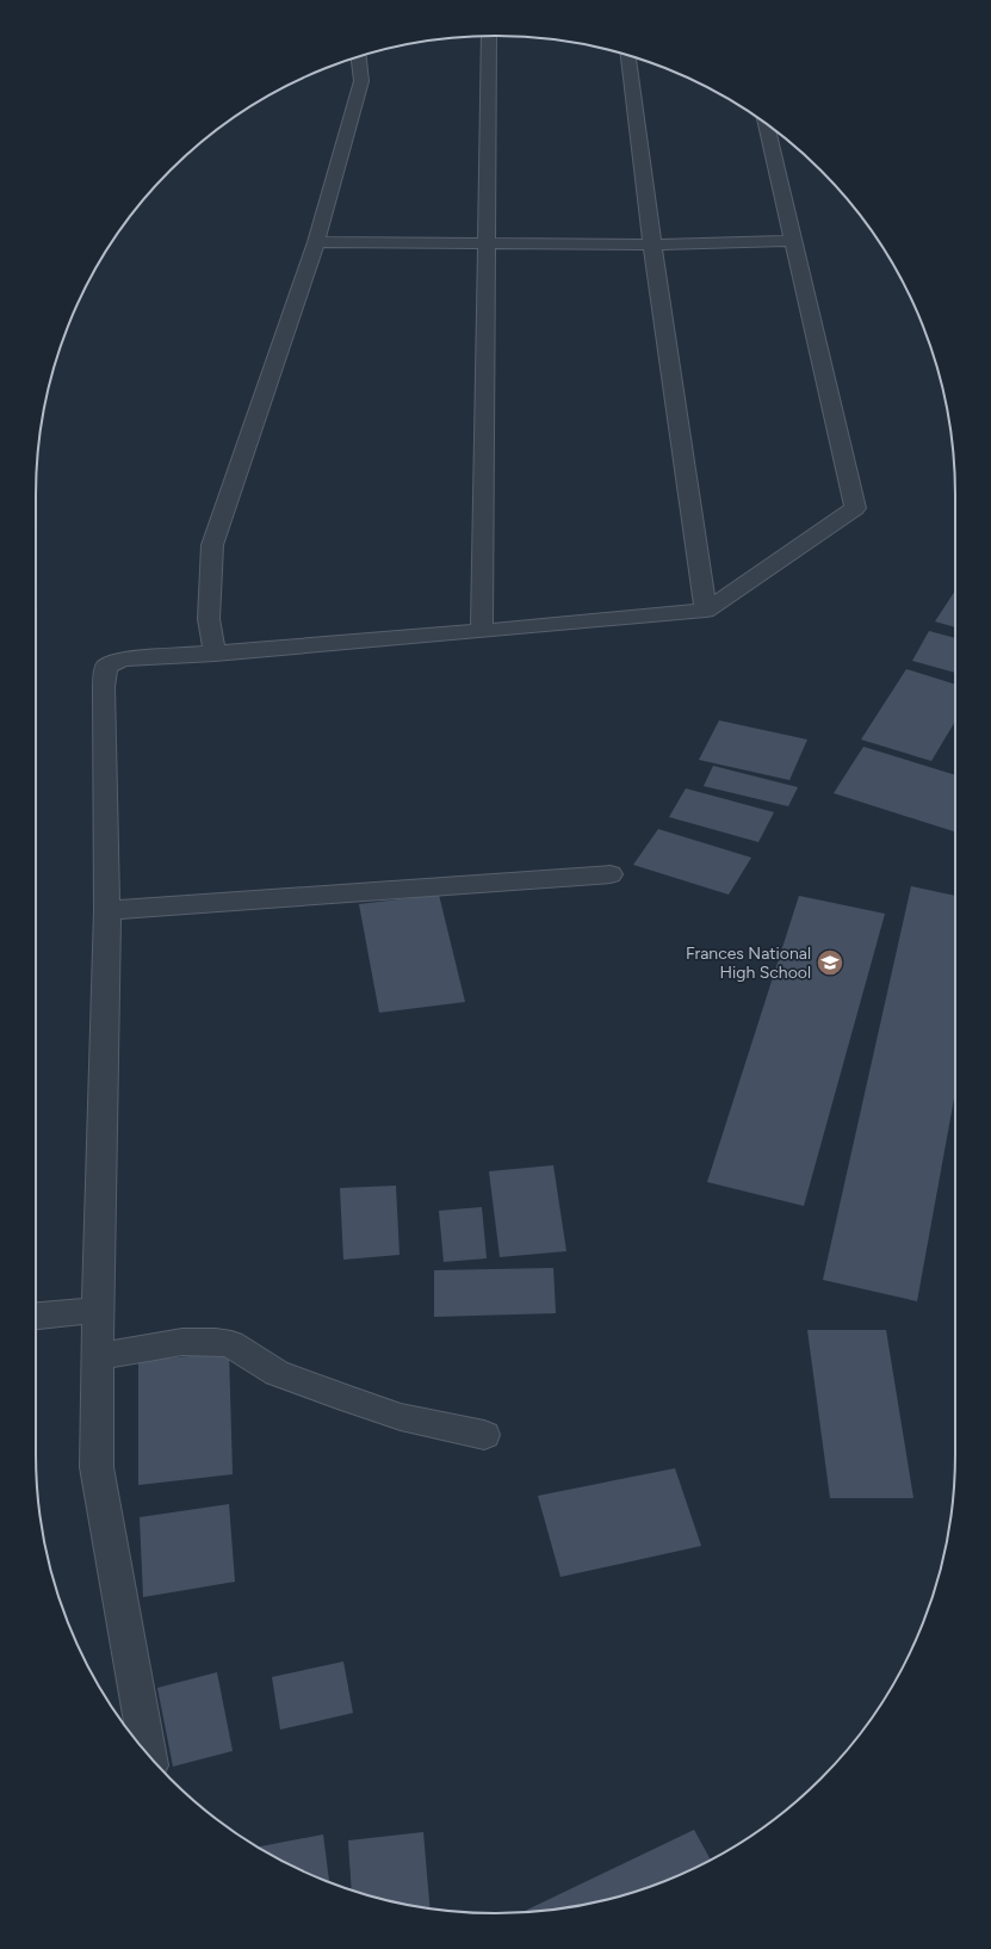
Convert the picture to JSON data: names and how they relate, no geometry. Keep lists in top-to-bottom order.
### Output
{
  "places": {
    "school or university": ["Frances National High School"]
  }
}
